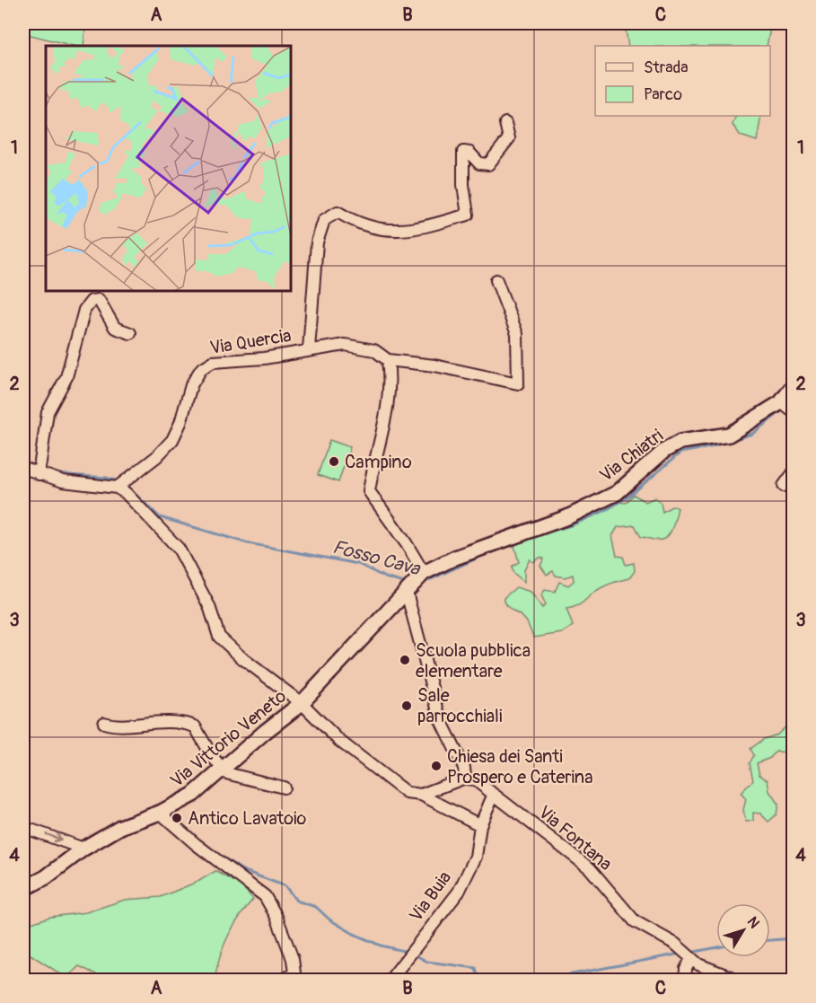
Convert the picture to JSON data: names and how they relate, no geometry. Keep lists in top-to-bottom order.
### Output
{
  "streets": {
    "street": [
      "Via Quercia",
      "Via Chiatri",
      "Via Vittorio Veneto",
      "Via Fontana",
      "Via Buia"
    ]
  },
  "crossings": [
    ["Via Chiatri", "Via Vittorio Veneto"],
    ["Via Fontana", "Via Buia"]
  ],
  "water": ["Fosso Cava"],
  "places": [
    "Campino",
    "Scuola pubblica elementare",
    "Sale parrocchiali",
    "Chiesa dei Santi Prospero e Caterina",
    "Antico Lavatoio"
  ],
  "legend": ["Strada", "Parco"],
  "north": "top right",
  "grid": {
    "columns": ["A", "B", "C"],
    "rows": [
      "1",
      "2",
      "3",
      "4"
    ]
  }
}
